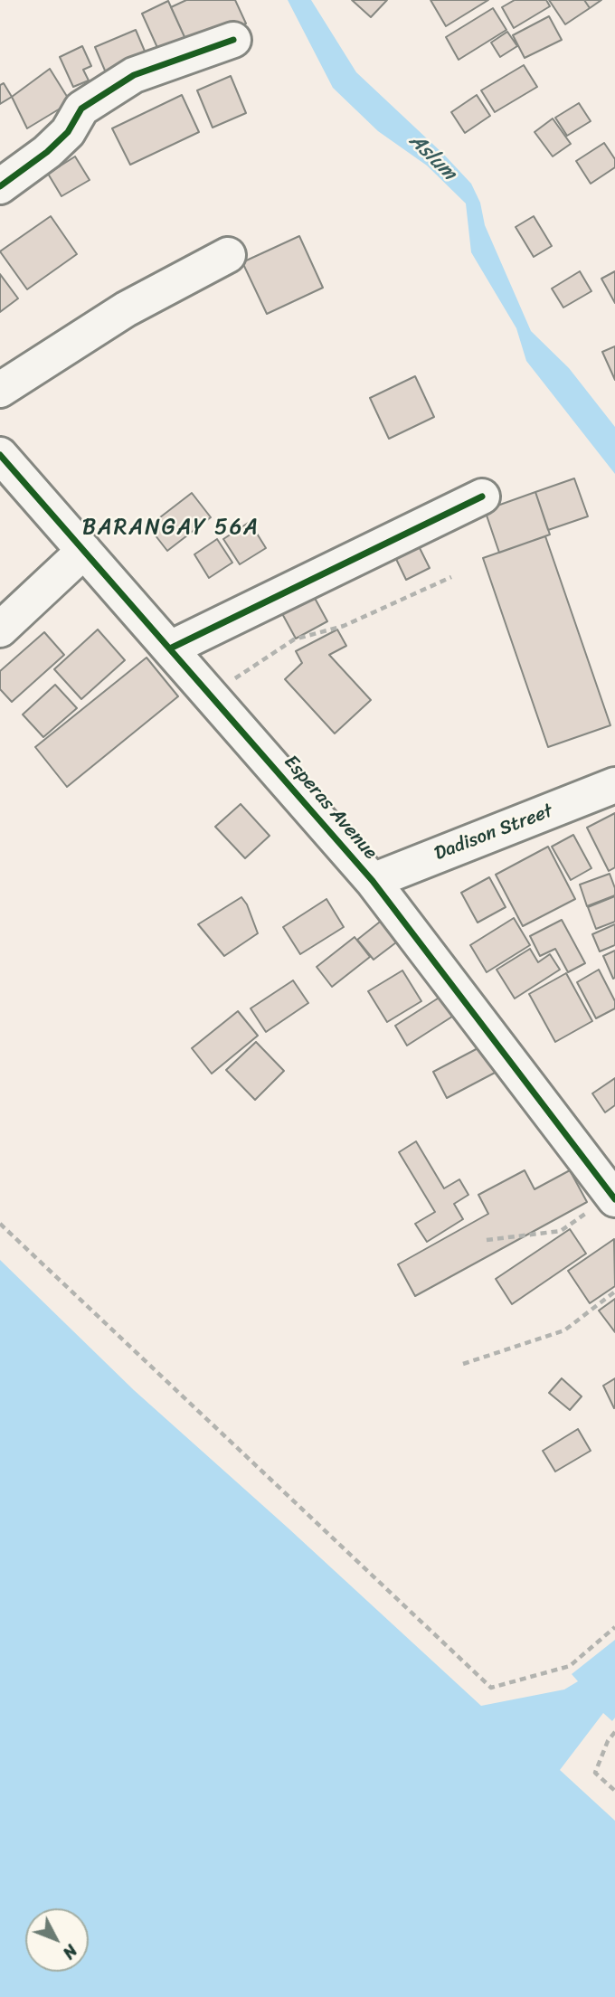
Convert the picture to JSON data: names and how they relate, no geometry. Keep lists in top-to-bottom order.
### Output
{
  "streets": {
    "street": ["Esperas Avenue", "Dadison Street"]
  },
  "crossings": [
    ["Esperas Avenue", "Dadison Street"]
  ],
  "districts": ["BARANGAY 56A"],
  "water": ["Aslum"],
  "north": "bottom right"
}
